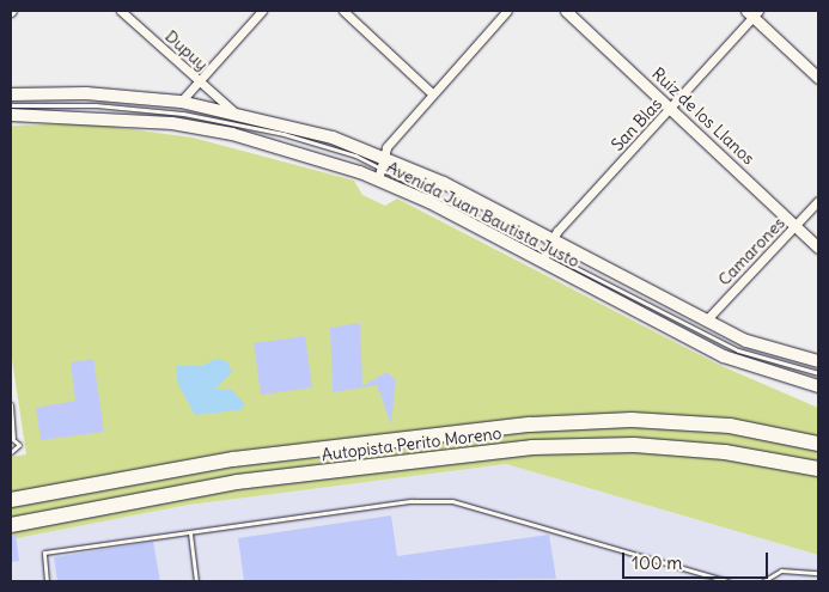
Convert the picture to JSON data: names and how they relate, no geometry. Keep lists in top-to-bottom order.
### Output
{
  "streets": {
    "highway": ["Autopista Perito Moreno"],
    "main road": ["Avenida Juan Bautista Justo"],
    "street": [
      "Dupuy",
      "Ruiz de los Llanos",
      "San Blas",
      "Camarones"
    ]
  },
  "crossings": [
    ["Dupuy", "Avenida Juan Bautista Justo"],
    ["Ruiz de los Llanos", "San Blas"],
    ["Ruiz de los Llanos", "Camarones"],
    ["San Blas", "Avenida Juan Bautista Justo"],
    ["Avenida Juan Bautista Justo", "Camarones"]
  ],
  "scale_bar": "100 m"
}
